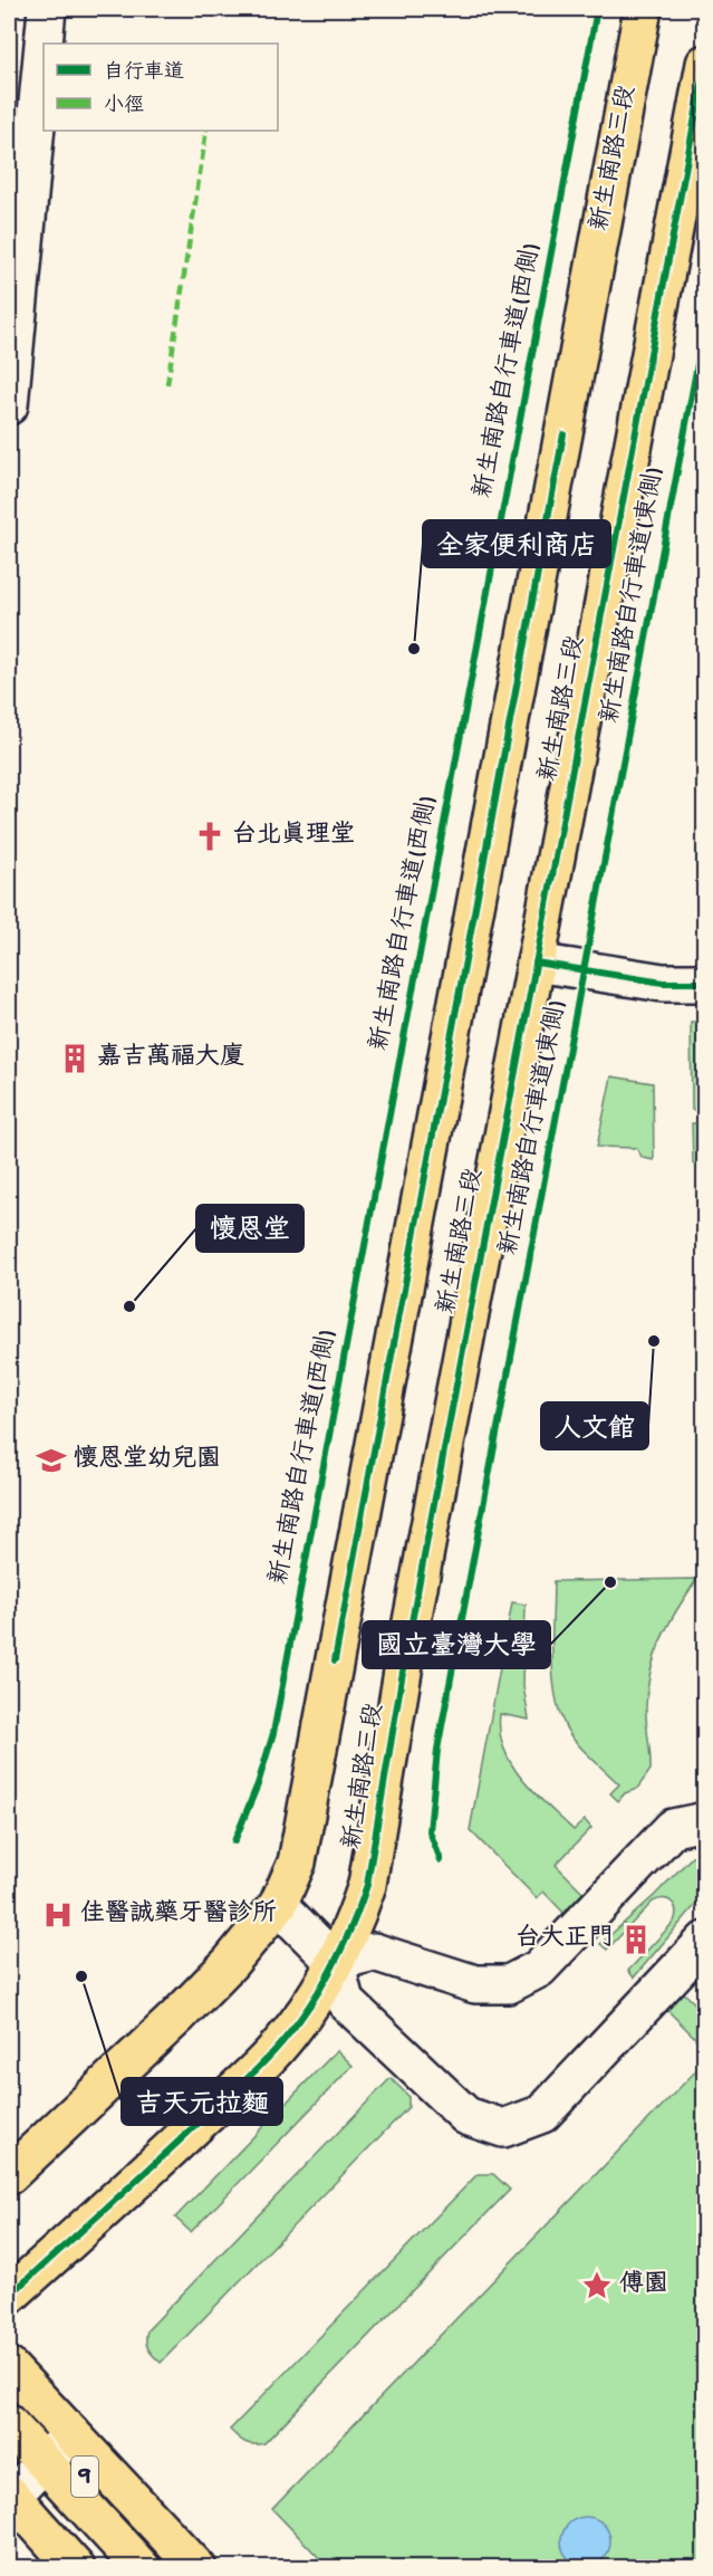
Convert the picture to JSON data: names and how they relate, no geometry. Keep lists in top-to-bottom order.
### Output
{
  "streets": {
    "main road": ["新生南路三段", "9"],
    "cycle path": ["新生南路自行車道(西側)", "新生南路自行車道(東側)"]
  },
  "places": {
    "other": [
      "全家便利商店",
      "懷恩堂",
      "人文館",
      "國立臺灣大學",
      "吉天元拉麵"
    ],
    "church": ["台北真理堂"],
    "building": ["嘉吉萬福大廈", "台大正門"],
    "school or university": ["懷恩堂幼兒園"],
    "hospital": ["佳醫誠藥牙醫診所"],
    "place": ["傅園"]
  },
  "legend": ["自行車道", "小徑"]
}
